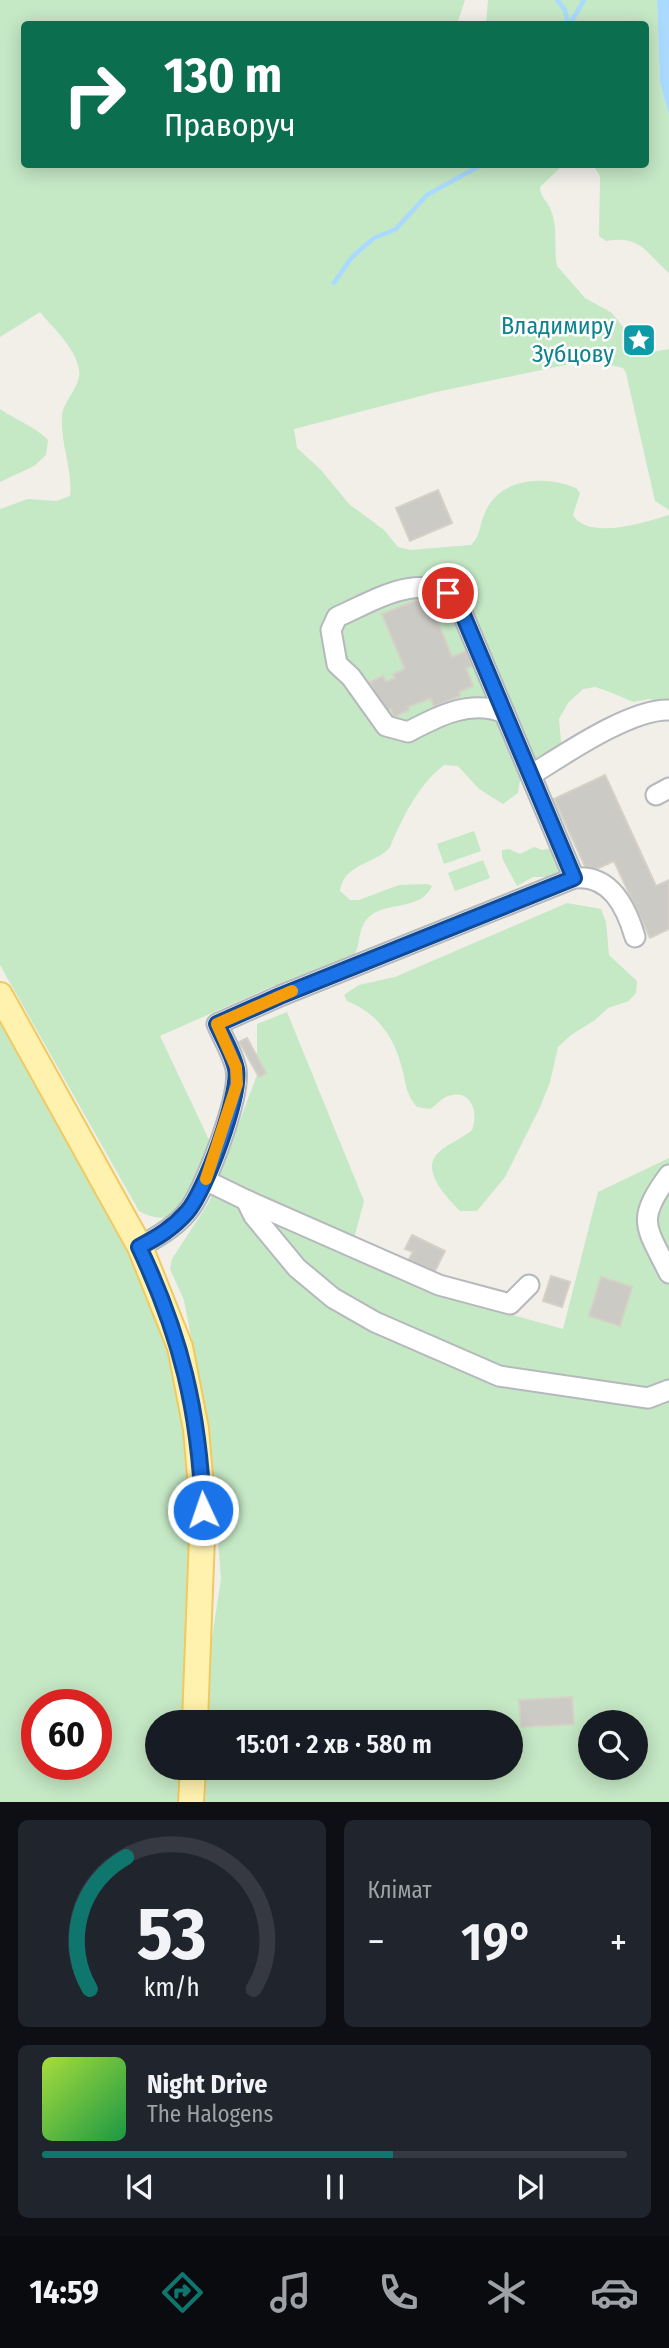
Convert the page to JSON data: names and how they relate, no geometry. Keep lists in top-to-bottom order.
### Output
{
  "places": {
    "place": ["Владимиру Зубцову"]
  },
  "page": {
    "turn": ["130 m", "Праворуч"],
    "limit": "60",
    "trip": "15:01 · 2 хв · 580 m",
    "tile": "Клімат",
    "heat": ["−", "19°", "+"],
    "song": ["Night Drive", "The Halogens"],
    "tabs": "14:59",
    "gauge": ["53", "km/h"]
  }
}
